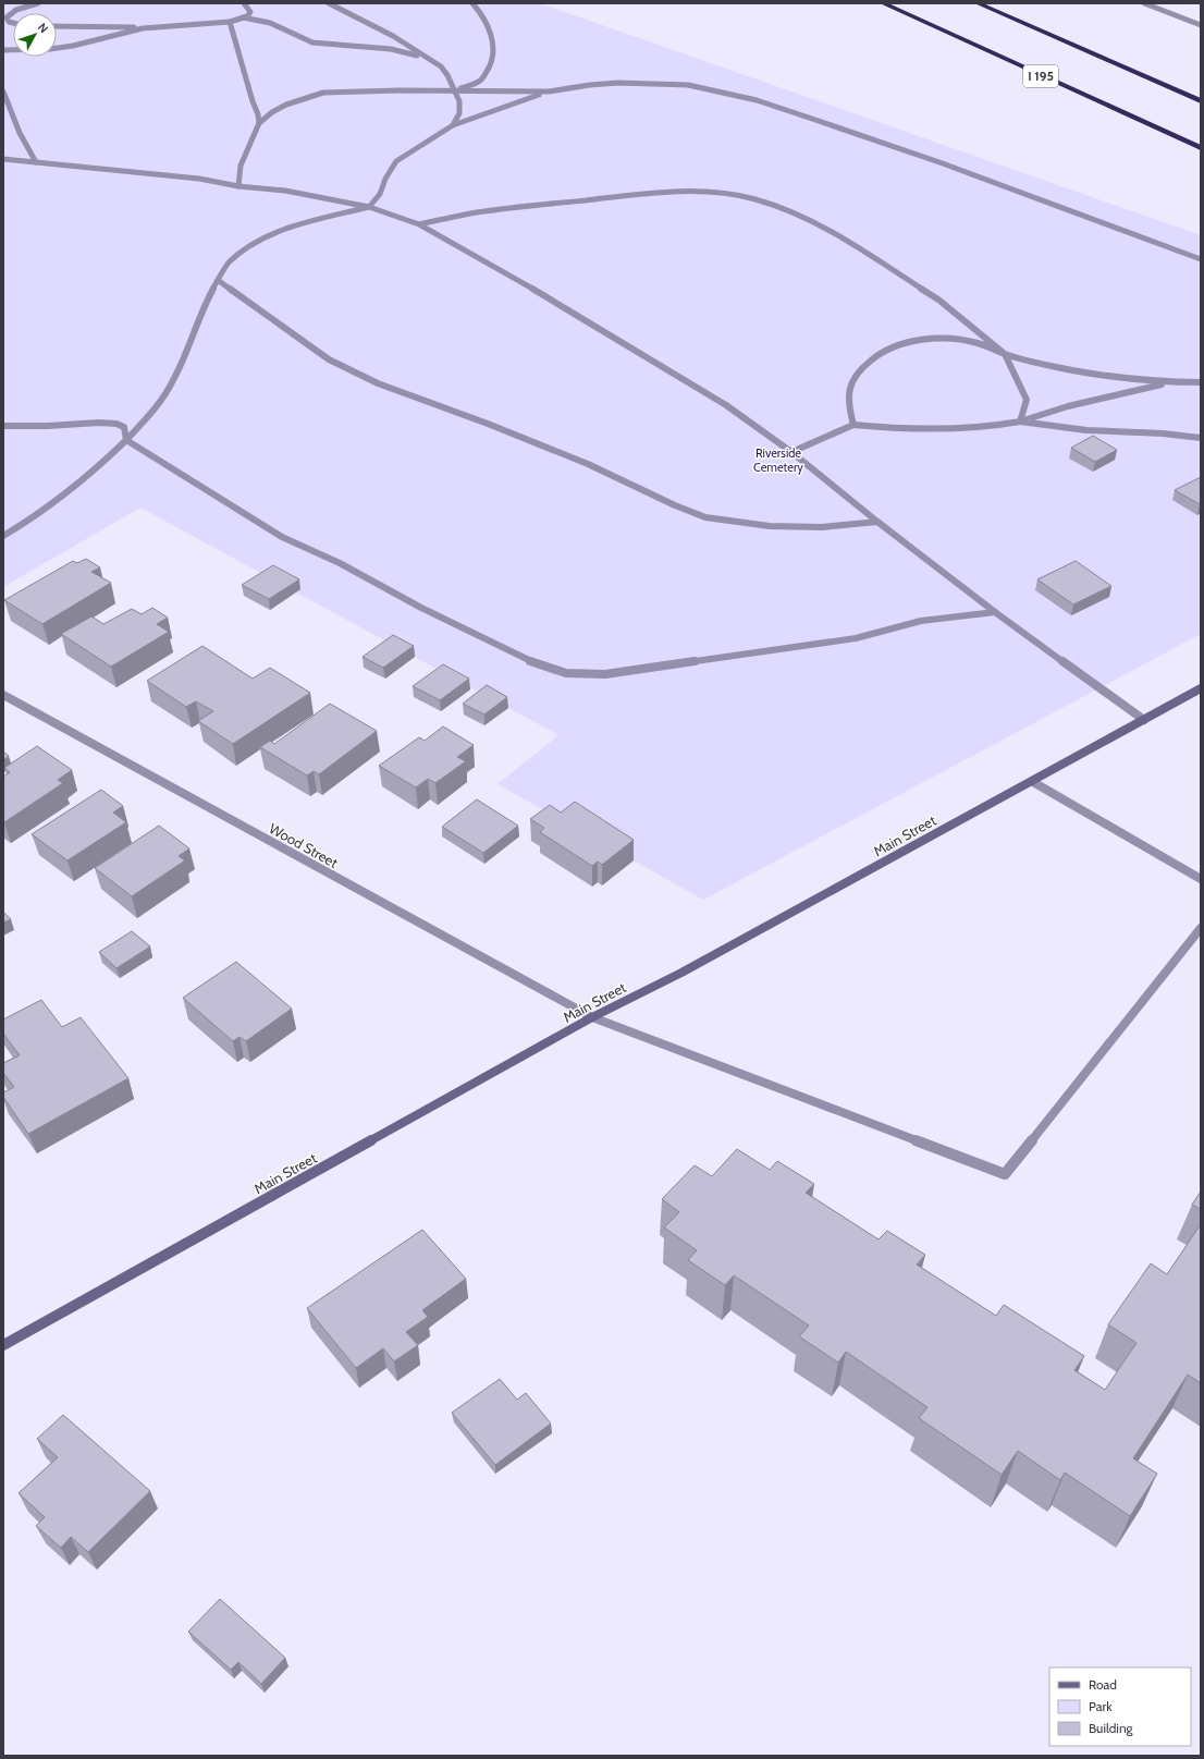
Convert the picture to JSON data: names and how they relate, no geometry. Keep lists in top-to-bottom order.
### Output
{
  "streets": {
    "highway": ["I 195"],
    "main road": ["Main Street"],
    "street": ["Wood Street"]
  },
  "crossings": [
    ["Main Street", "Wood Street"]
  ],
  "parks": ["Riverside Cemetery"],
  "legend": ["Road", "Park", "Building"],
  "north": "top right"
}
